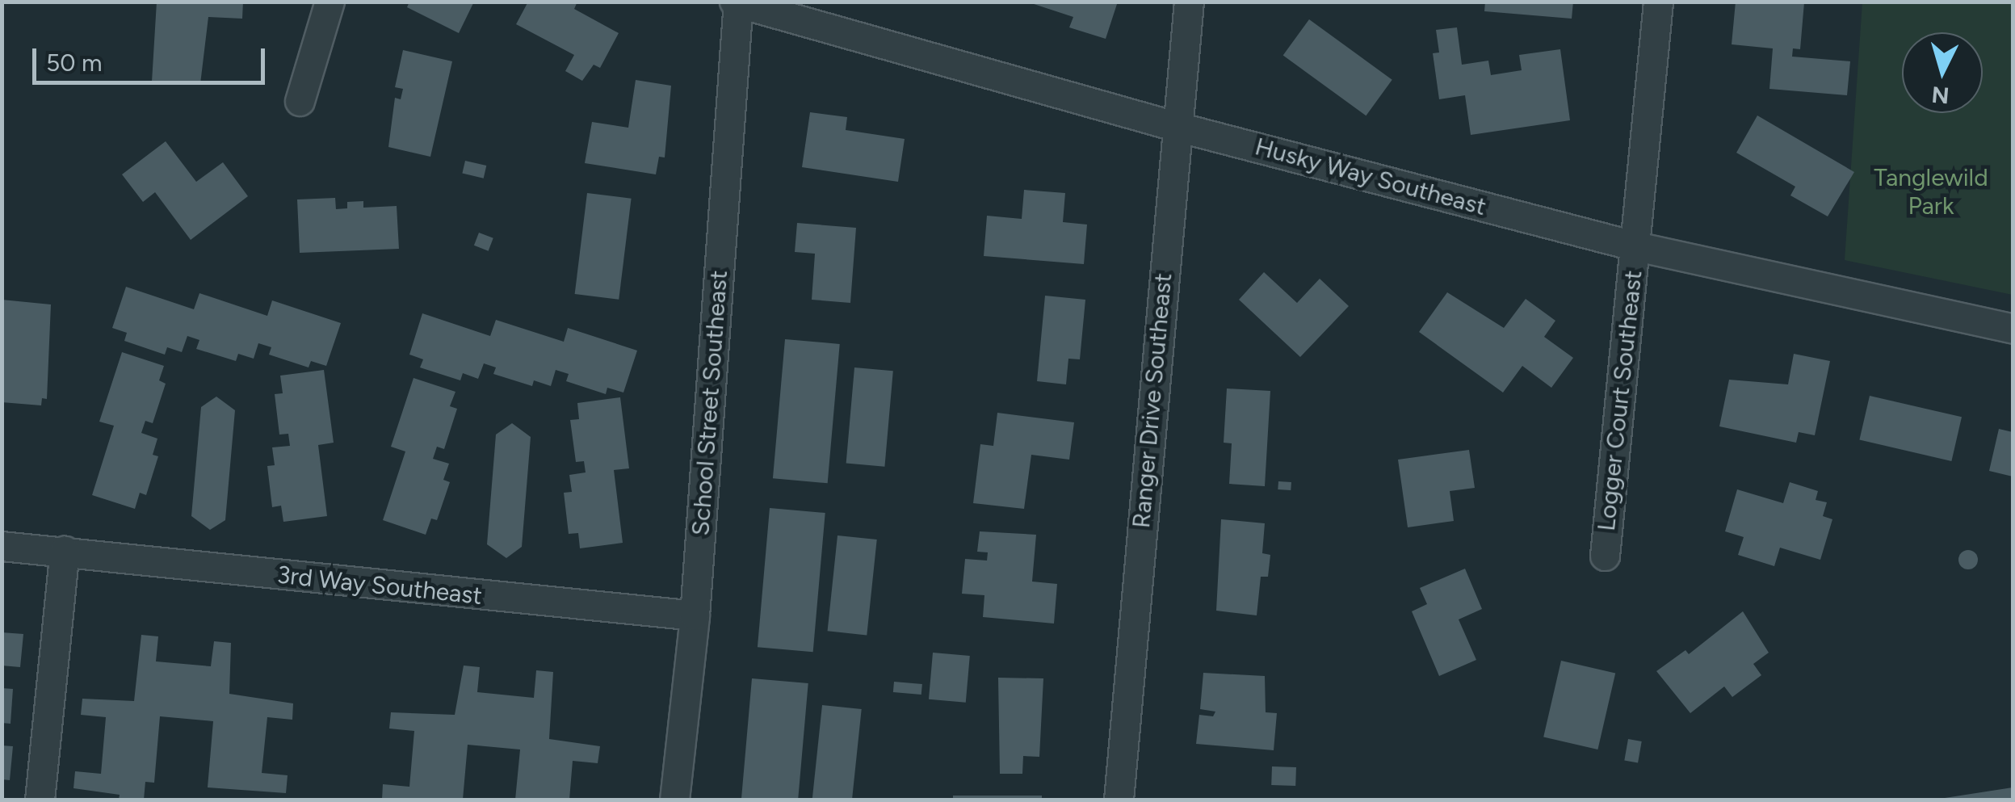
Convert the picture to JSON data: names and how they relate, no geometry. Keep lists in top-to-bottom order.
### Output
{
  "streets": {
    "street": [
      "Husky Way Southeast",
      "Ranger Drive Southeast",
      "Logger Court Southeast",
      "School Street Southeast",
      "3rd Way Southeast"
    ]
  },
  "crossings": [
    ["Husky Way Southeast", "Ranger Drive Southeast"],
    ["Husky Way Southeast", "Logger Court Southeast"],
    ["Husky Way Southeast", "School Street Southeast"],
    ["School Street Southeast", "3rd Way Southeast"]
  ],
  "parks": ["Tanglewild Park"],
  "scale_bar": "50 m",
  "north": "bottom"
}
